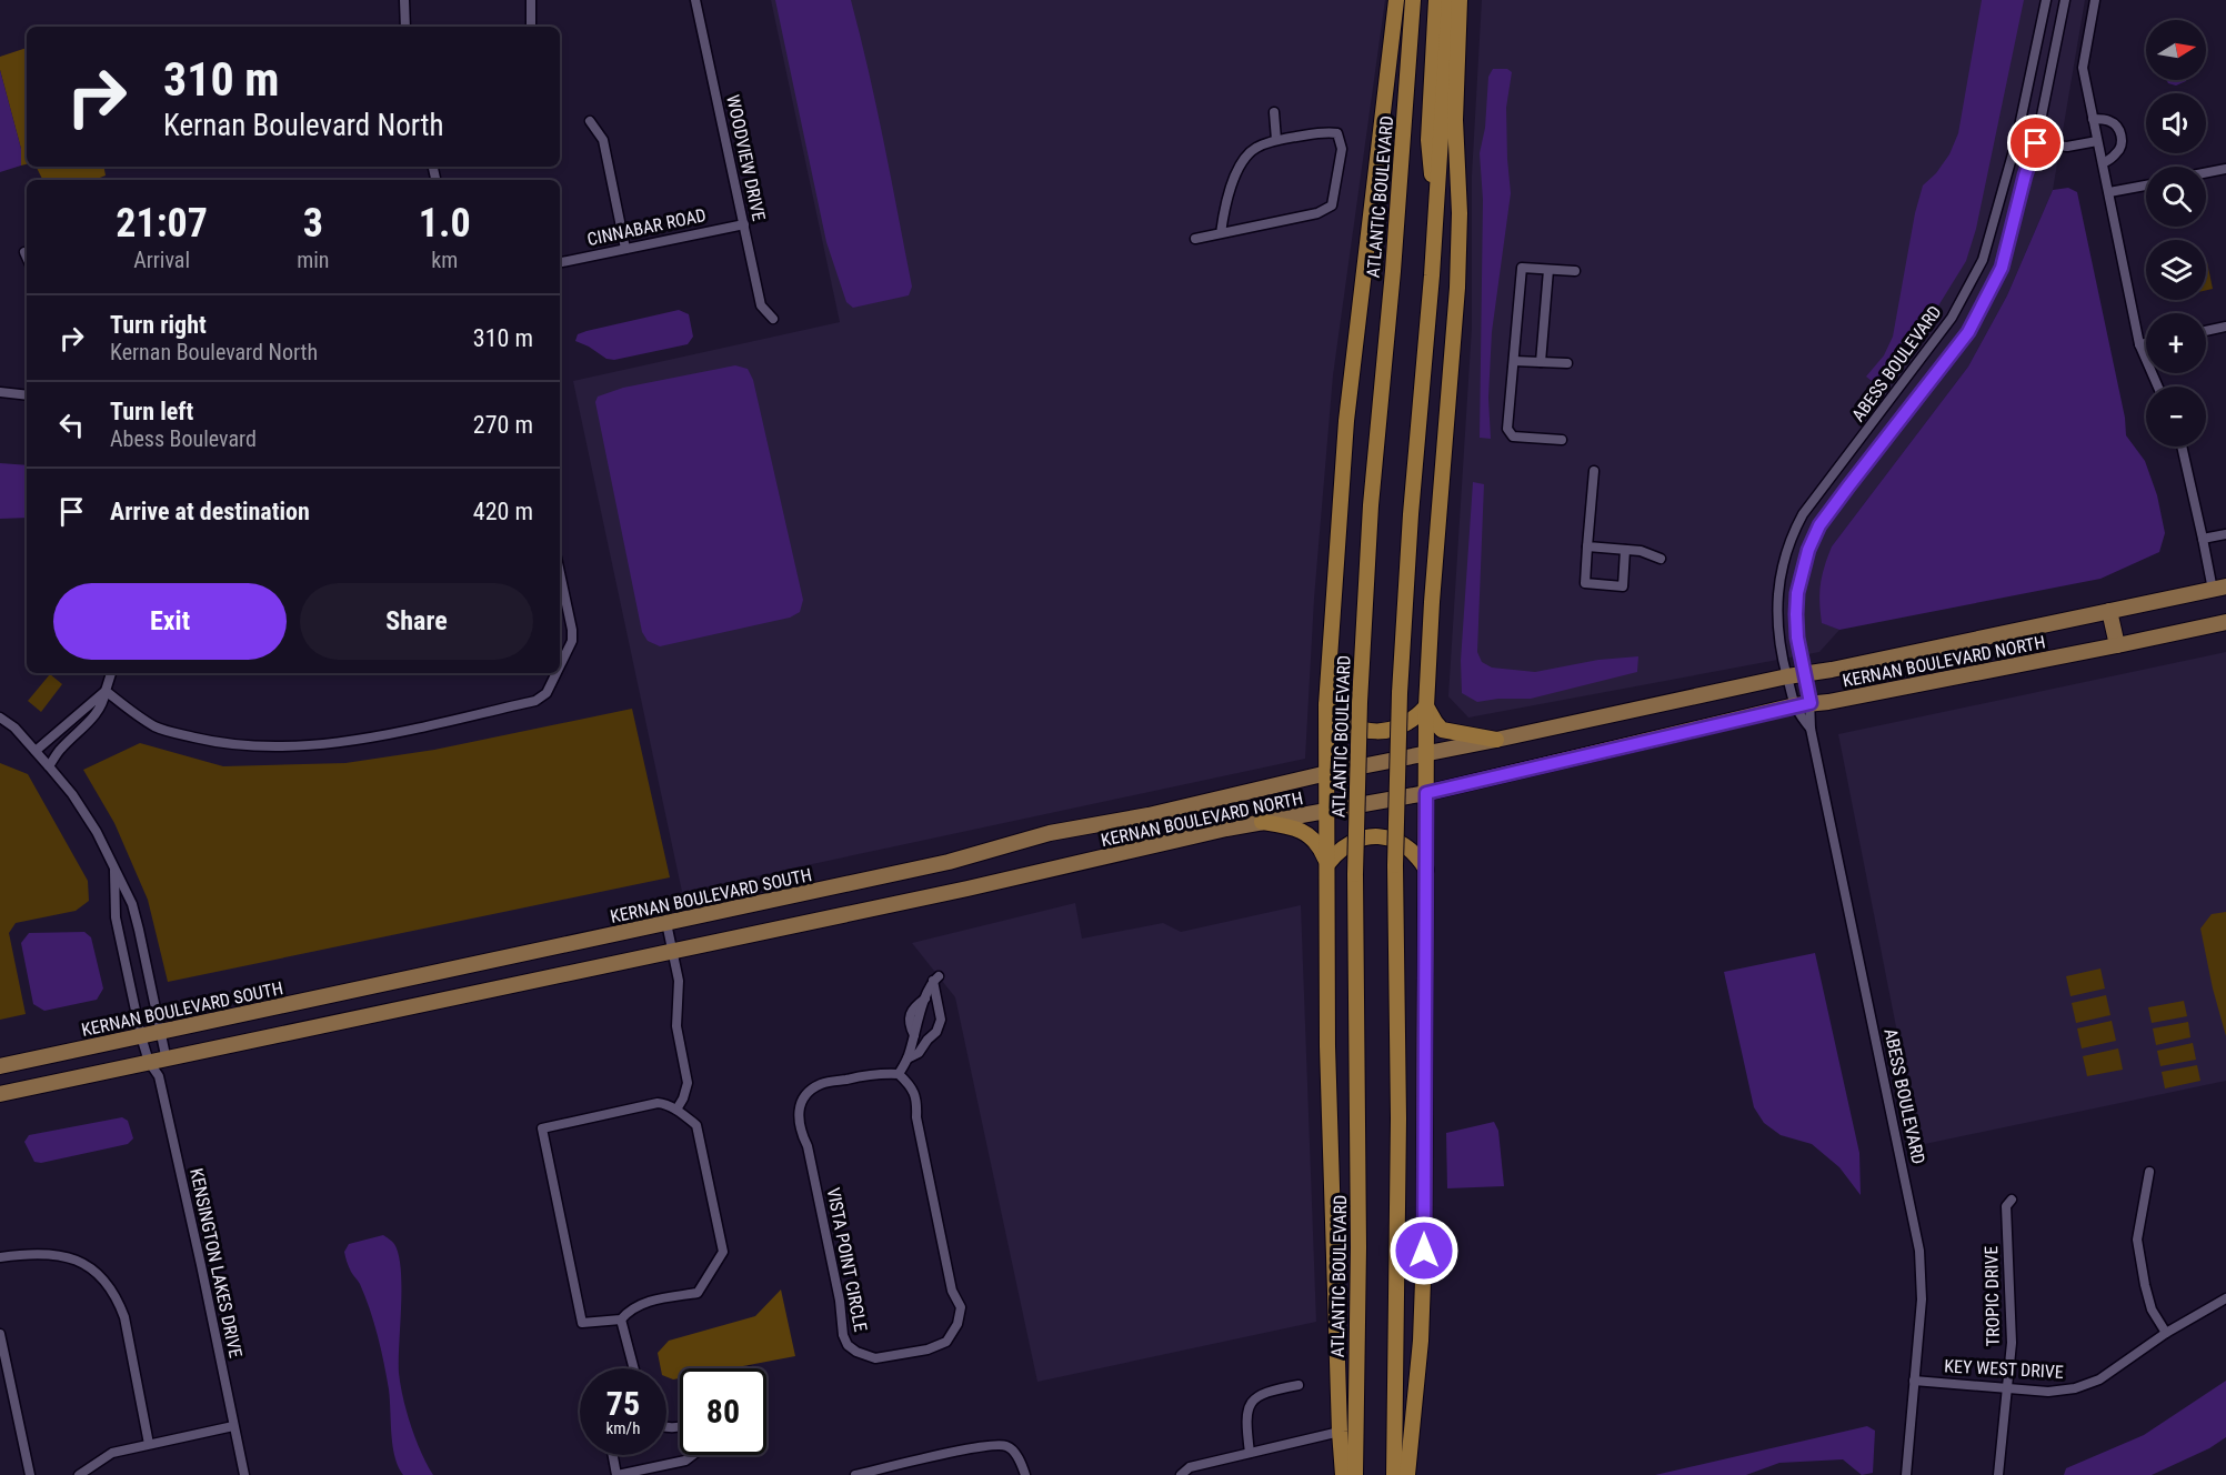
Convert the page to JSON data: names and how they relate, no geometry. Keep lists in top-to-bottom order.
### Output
{
  "streets": {
    "highway": ["ATLANTIC BOULEVARD"],
    "main road": ["KERNAN BOULEVARD NORTH", "KERNAN BOULEVARD SOUTH"],
    "street": [
      "WOODVIEW DRIVE",
      "CINNABAR ROAD",
      "ABESS BOULEVARD",
      "VISTA POINT CIRCLE",
      "KENSINGTON LAKES DRIVE",
      "TROPIC DRIVE",
      "KEY WEST DRIVE"
    ]
  },
  "crossings": [
    ["WOODVIEW DRIVE", "CINNABAR ROAD"],
    ["ABESS BOULEVARD", "KERNAN BOULEVARD NORTH"],
    ["ABESS BOULEVARD", "KEY WEST DRIVE"],
    ["KERNAN BOULEVARD NORTH", "KERNAN BOULEVARD SOUTH"],
    ["KERNAN BOULEVARD SOUTH", "KENSINGTON LAKES DRIVE"],
    ["TROPIC DRIVE", "KEY WEST DRIVE"]
  ],
  "north": "right",
  "page": {
    "map_buttons": ["+", "−"],
    "turn": ["310 m", "Kernan Boulevard North"],
    "eta": [
      "21:07",
      "Arrival",
      "3",
      "min",
      "1.0",
      "km"
    ],
    "list": [
      {
        "name": "Turn right",
        "note": "Kernan Boulevard North",
        "value": "310 m"
      },
      {
        "name": "Turn left",
        "note": "Abess Boulevard",
        "value": "270 m"
      },
      {
        "name": "Arrive at destination",
        "value": "420 m"
      }
    ],
    "buttons": ["Exit", "Share"],
    "speed": "75 km/h",
    "limit": "80"
  }
}
